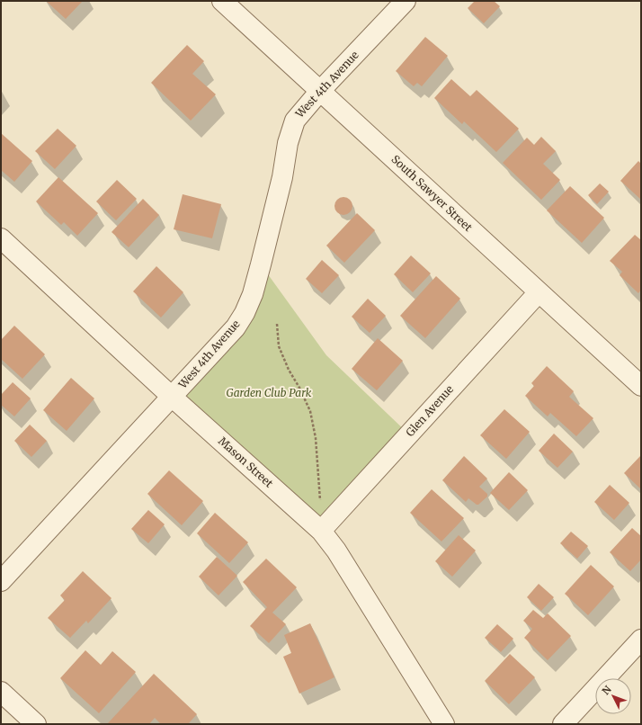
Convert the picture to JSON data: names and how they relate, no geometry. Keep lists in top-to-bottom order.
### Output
{
  "streets": {
    "street": [
      "West 4th Avenue",
      "South Sawyer Street",
      "Glen Avenue",
      "Mason Street"
    ]
  },
  "crossings": [
    ["West 4th Avenue", "South Sawyer Street"],
    ["West 4th Avenue", "Mason Street"],
    ["South Sawyer Street", "Glen Avenue"],
    ["Glen Avenue", "Mason Street"]
  ],
  "parks": ["Garden Club Park"],
  "north": "top left"
}
